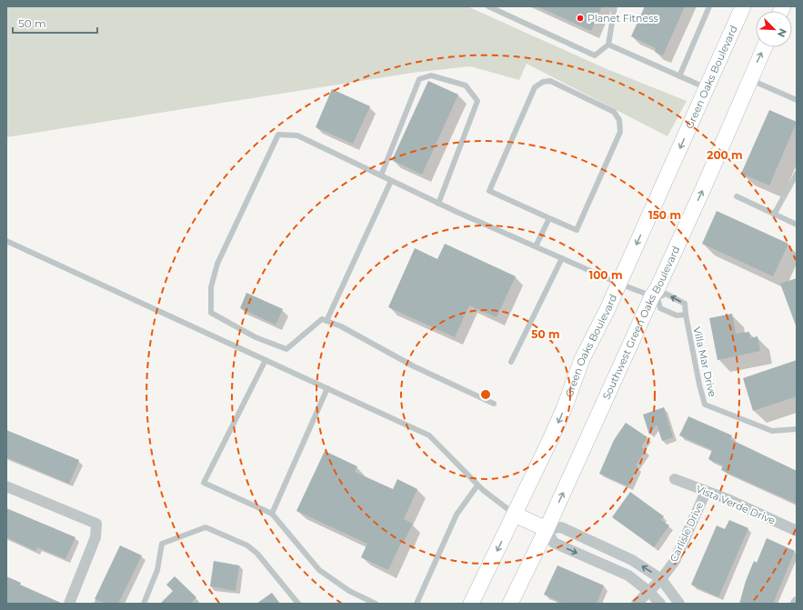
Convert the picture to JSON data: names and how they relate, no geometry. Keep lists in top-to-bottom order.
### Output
{
  "streets": {
    "main road": ["Green Oaks Boulevard", "Southwest Green Oaks Boulevard"],
    "street": ["Vista Verde Drive", "Carlisle Drive"],
    "lane": ["Villa Mar Drive"]
  },
  "crossings": [
    ["Green Oaks Boulevard", "Villa Mar Drive"],
    ["Southwest Green Oaks Boulevard", "Villa Mar Drive"],
    ["Vista Verde Drive", "Carlisle Drive"]
  ],
  "one_way": ["Green Oaks Boulevard", "Southwest Green Oaks Boulevard"],
  "places": ["Planet Fitness"],
  "scale_bar": "50 m",
  "north": "bottom right",
  "rings": [
    "200 m",
    "150 m",
    "100 m",
    "50 m"
  ]
}
